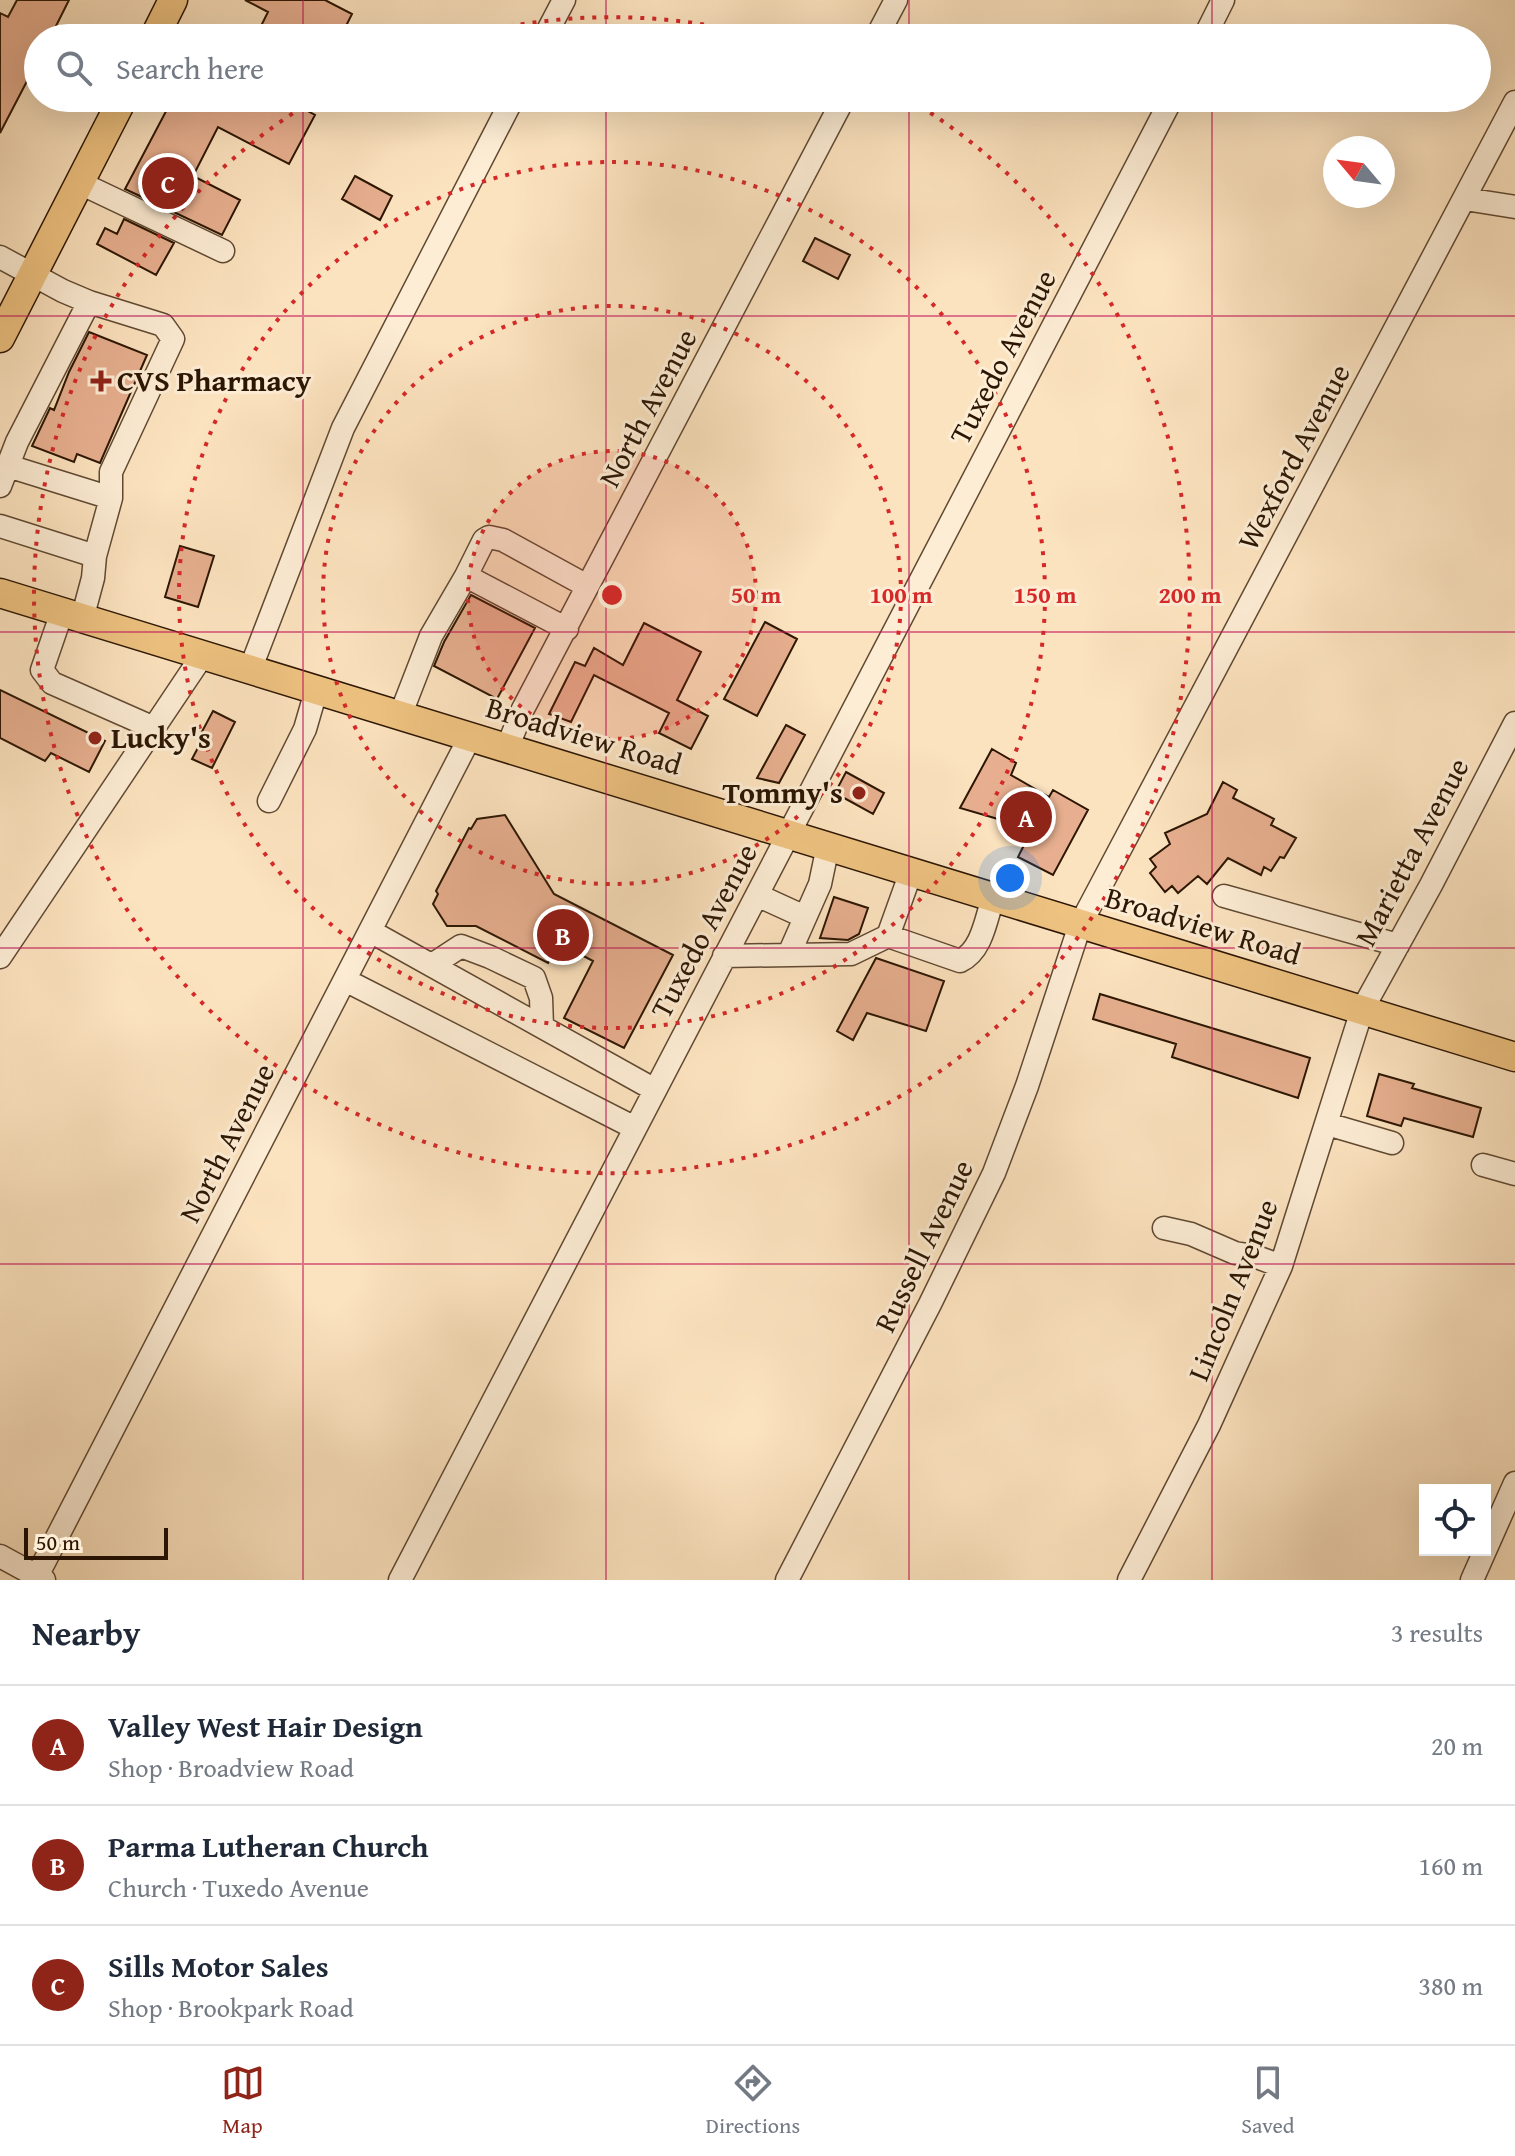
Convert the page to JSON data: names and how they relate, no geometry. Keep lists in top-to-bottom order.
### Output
{
  "streets": {
    "main road": ["Broadview Road"],
    "street": [
      "Tuxedo Avenue",
      "North Avenue",
      "Wexford Avenue",
      "Marietta Avenue",
      "Russell Avenue",
      "Lincoln Avenue"
    ]
  },
  "crossings": [
    ["Tuxedo Avenue", "Broadview Road"],
    ["North Avenue", "Broadview Road"],
    ["Wexford Avenue", "Broadview Road"],
    ["Wexford Avenue", "Russell Avenue"],
    ["Broadview Road", "Marietta Avenue"],
    ["Broadview Road", "Russell Avenue"],
    ["Broadview Road", "Lincoln Avenue"],
    ["Marietta Avenue", "Lincoln Avenue"]
  ],
  "places": {
    "health": ["CVS Pharmacy"],
    "other": ["Lucky's", "Tommy's"]
  },
  "scale_bar": "50 m",
  "north": "top left",
  "page": {
    "search": "Search here",
    "pins": ["C", "A", "B"],
    "scale": "50 m",
    "heading": ["Nearby", "3 results"],
    "list": [
      {
        "mark": "A",
        "name": "Valley West Hair Design",
        "note": "Shop · Broadview Road",
        "value": "20 m"
      },
      {
        "mark": "B",
        "name": "Parma Lutheran Church",
        "note": "Church · Tuxedo Avenue",
        "value": "160 m"
      },
      {
        "mark": "C",
        "name": "Sills Motor Sales",
        "note": "Shop · Brookpark Road",
        "value": "380 m"
      }
    ],
    "nav": ["Map", "Directions", "Saved"]
  },
  "rings": [
    "50 m",
    "100 m",
    "150 m",
    "200 m"
  ]
}
